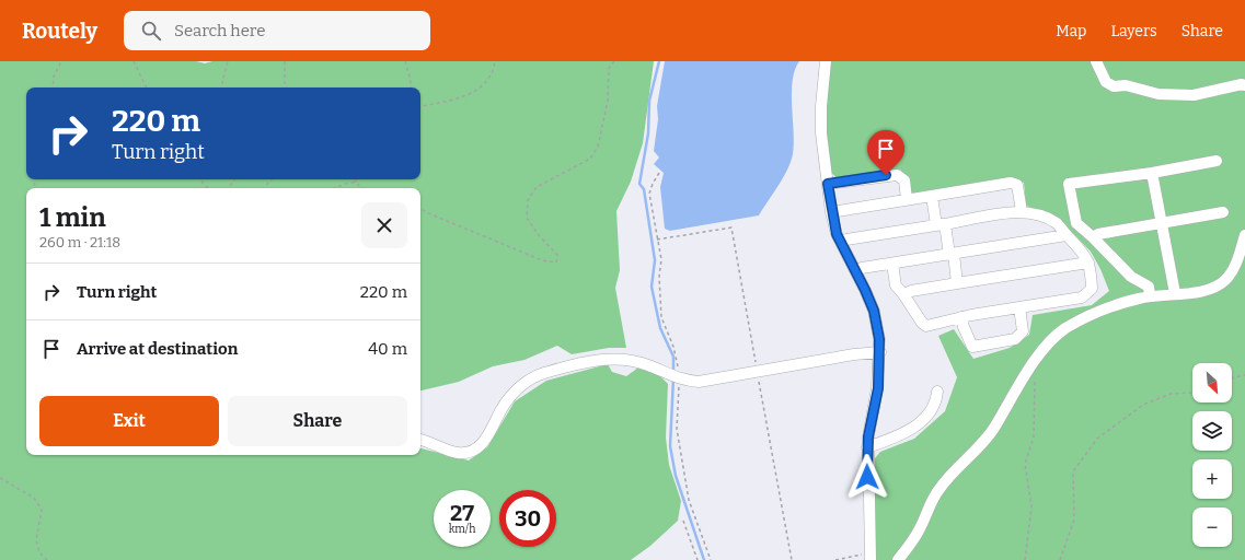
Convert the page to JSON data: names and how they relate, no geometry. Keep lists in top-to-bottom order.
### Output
{
  "north": "bottom right",
  "page": {
    "header": "Routely",
    "search": "Search here",
    "nav": ["Map", "Layers", "Share"],
    "turn": ["220 m", "Turn right"],
    "heading": ["1 min", "260 m · 21:18"],
    "list": [
      {
        "name": "Turn right",
        "value": "220 m"
      },
      {
        "name": "Arrive at destination",
        "value": "40 m"
      }
    ],
    "map_buttons": ["+", "−"],
    "buttons": ["Exit", "Share"],
    "speed": "27 km/h",
    "limit": "30"
  }
}
